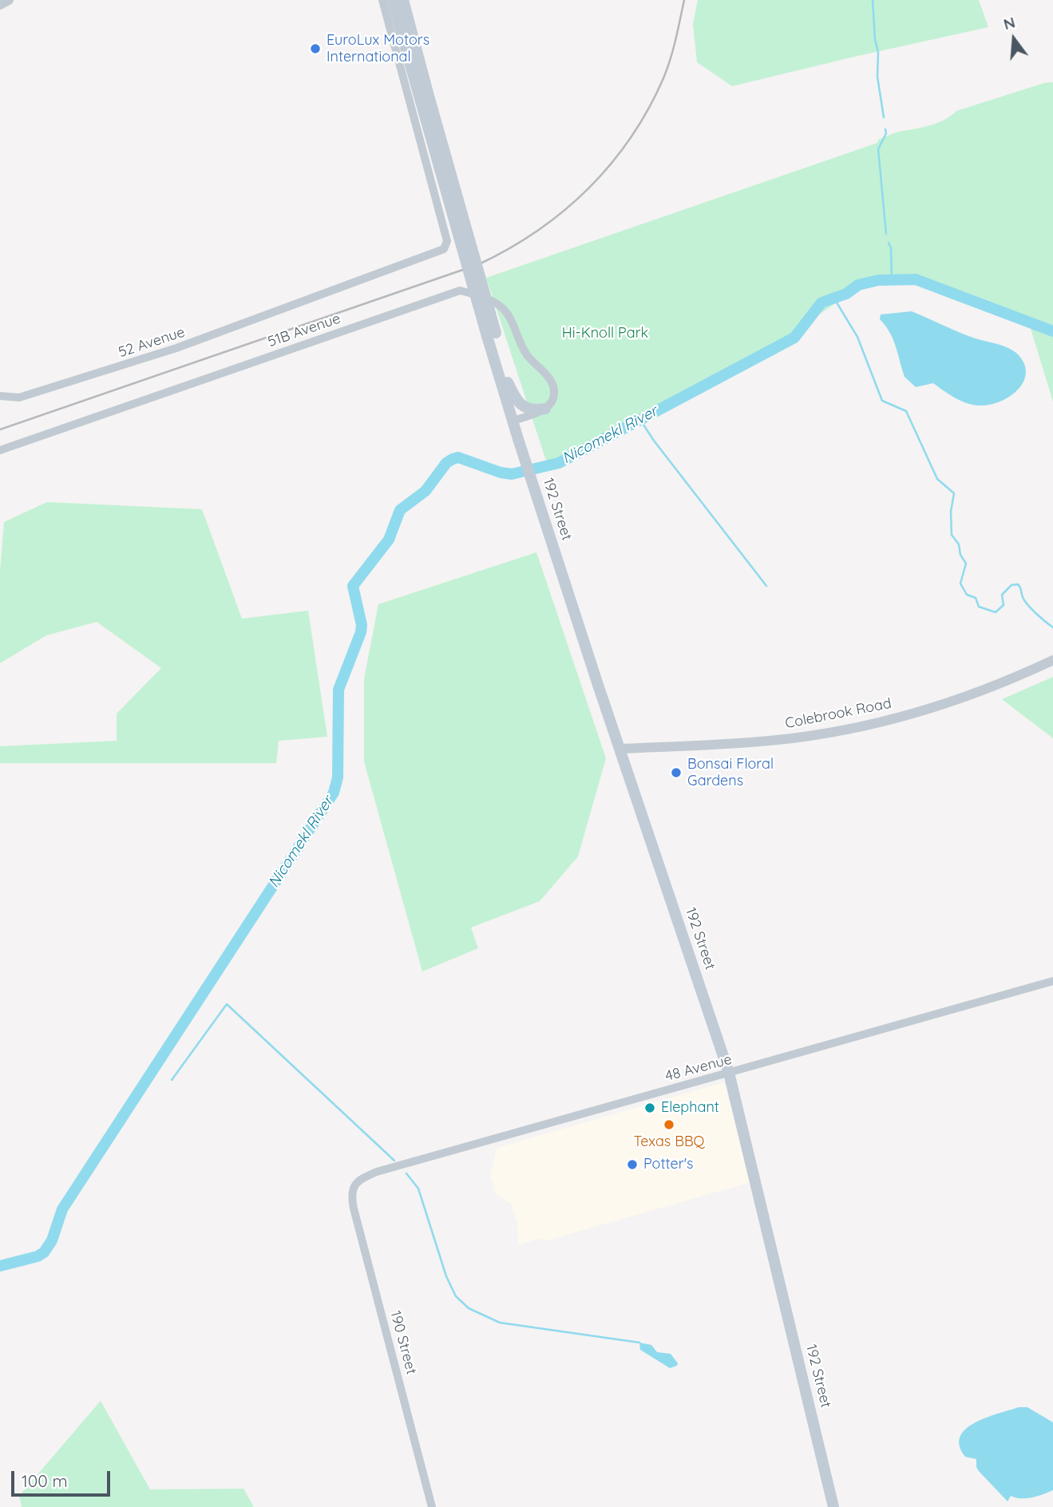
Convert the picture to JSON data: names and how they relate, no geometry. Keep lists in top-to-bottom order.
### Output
{
  "streets": {
    "main road": ["192 Street"],
    "street": [
      "51B Avenue",
      "52 Avenue",
      "Colebrook Road",
      "48 Avenue",
      "190 Street"
    ]
  },
  "crossings": [
    ["192 Street", "Colebrook Road"],
    ["192 Street", "48 Avenue"],
    ["48 Avenue", "190 Street"]
  ],
  "water": ["Nicomekl River"],
  "parks": ["Hi-Knoll Park"],
  "places": [
    "EuroLux Motors International",
    "Bonsai Floral Gardens",
    "Elephant",
    "Texas BBQ",
    "Potter's"
  ],
  "scale_bar": "100 m",
  "north": "top"
}
